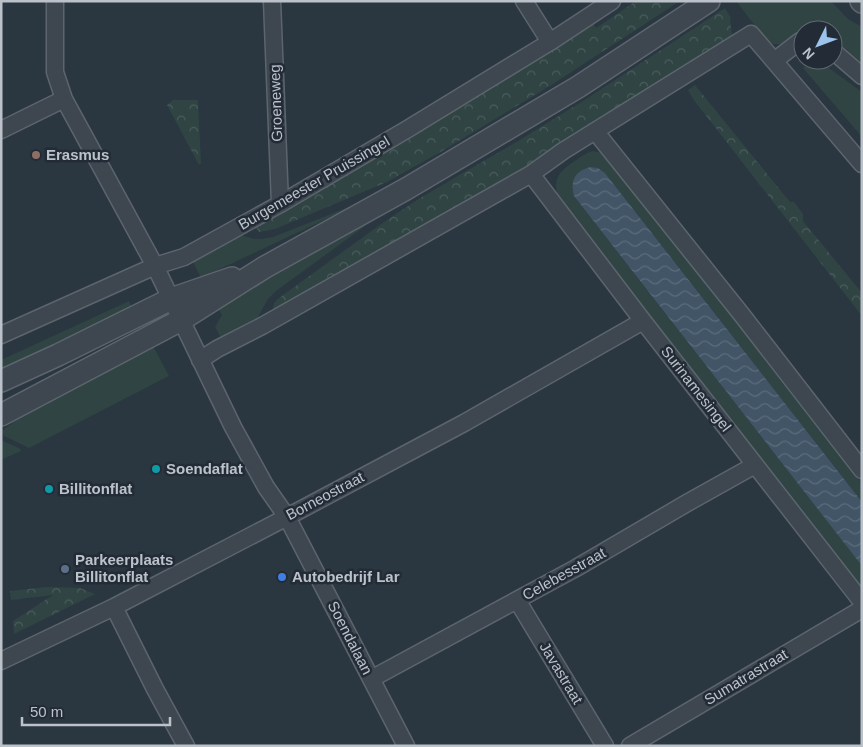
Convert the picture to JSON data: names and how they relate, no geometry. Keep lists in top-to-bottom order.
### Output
{
  "streets": {
    "street": [
      "Groeneweg",
      "Burgemeester Pruissingel",
      "Surinamesingel",
      "Borneostraat",
      "Celebesstraat",
      "Soendalaan",
      "Javastraat",
      "Sumatrastraat"
    ]
  },
  "crossings": [
    ["Groeneweg", "Burgemeester Pruissingel"],
    ["Burgemeester Pruissingel", "Soendalaan"],
    ["Surinamesingel", "Borneostraat"],
    ["Surinamesingel", "Celebesstraat"],
    ["Borneostraat", "Soendalaan"],
    ["Celebesstraat", "Soendalaan"],
    ["Celebesstraat", "Javastraat"]
  ],
  "places": [
    "Erasmus",
    "Soendaflat",
    "Billitonflat",
    "Parkeerplaats Billitonflat",
    "Autobedrijf Lar"
  ],
  "scale_bar": "50 m",
  "north": "bottom left"
}
